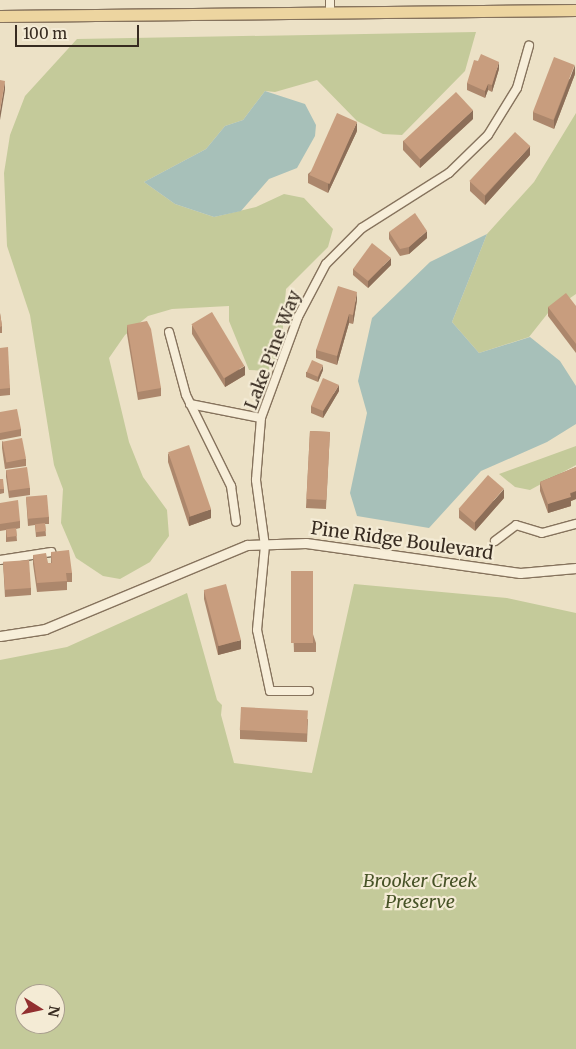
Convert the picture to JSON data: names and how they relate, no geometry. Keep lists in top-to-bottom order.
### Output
{
  "streets": {
    "street": ["Lake Pine Way", "Pine Ridge Boulevard"]
  },
  "crossings": [
    ["Lake Pine Way", "Pine Ridge Boulevard"]
  ],
  "parks": ["Brooker Creek Preserve"],
  "scale_bar": "100 m",
  "north": "right"
}
